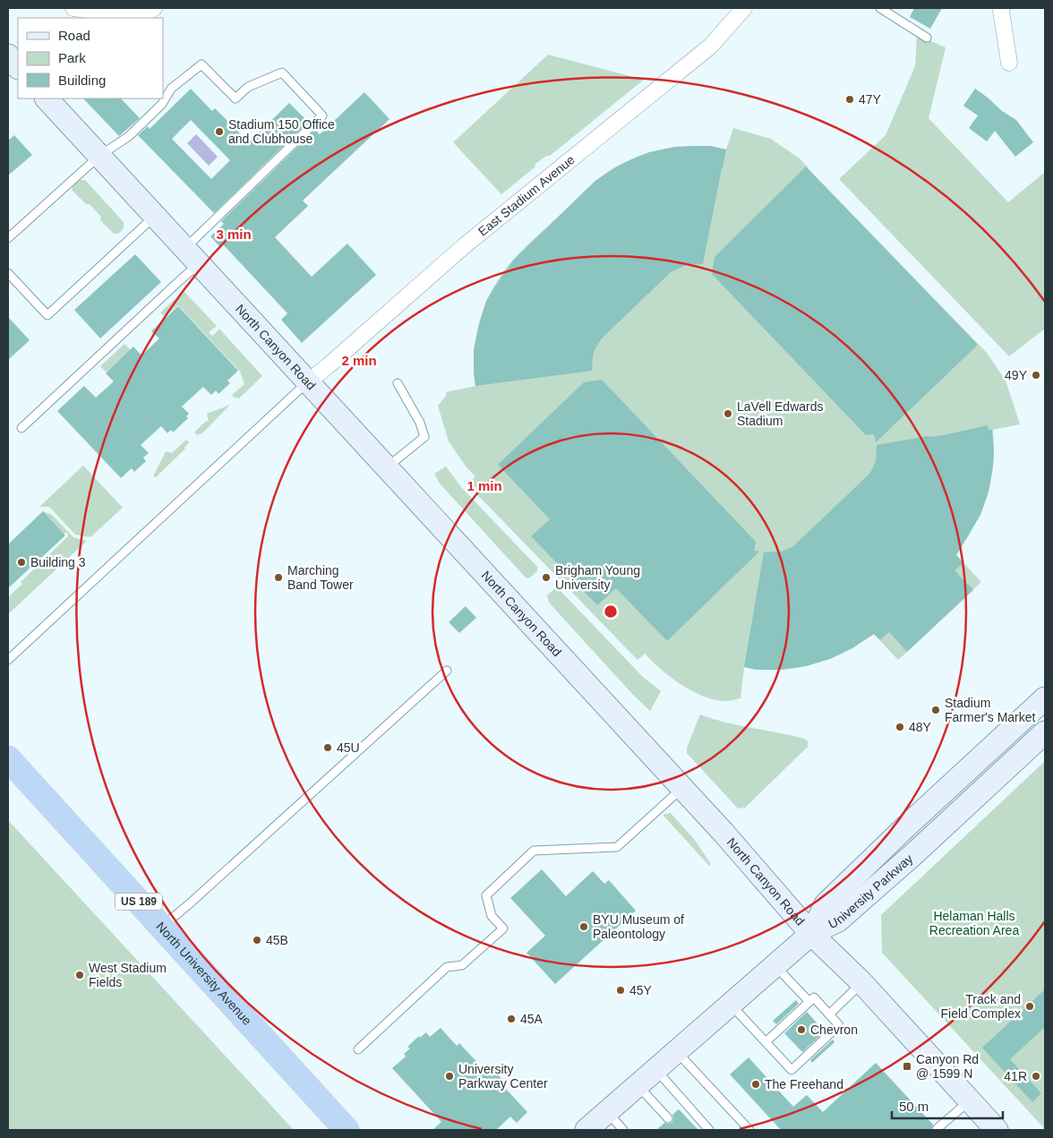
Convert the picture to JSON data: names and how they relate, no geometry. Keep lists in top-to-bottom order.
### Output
{
  "streets": {
    "highway": ["US 189", "North University Avenue"],
    "main road": ["North Canyon Road", "University Parkway"],
    "street": ["East Stadium Avenue"]
  },
  "crossings": [
    ["East Stadium Avenue", "North Canyon Road"],
    ["North Canyon Road", "University Parkway"]
  ],
  "parks": ["Helaman Halls Recreation Area"],
  "places": {
    "other": [
      "47Y",
      "Stadium 150 Office and Clubhouse",
      "49Y",
      "LaVell Edwards Stadium",
      "Building 3",
      "Marching Band Tower",
      "Brigham Young University",
      "Stadium Farmer's Market",
      "48Y",
      "45U",
      "BYU Museum of Paleontology",
      "45B",
      "West Stadium Fields",
      "45Y",
      "Track and Field Complex",
      "45A",
      "Chevron",
      "University Parkway Center",
      "41R",
      "The Freehand"
    ],
    "transit": ["Canyon Rd @ 1599 N"]
  },
  "legend": ["Road", "Park", "Building"],
  "scale_bar": "50 m",
  "rings": ["3 min", "2 min", "1 min"]
}
